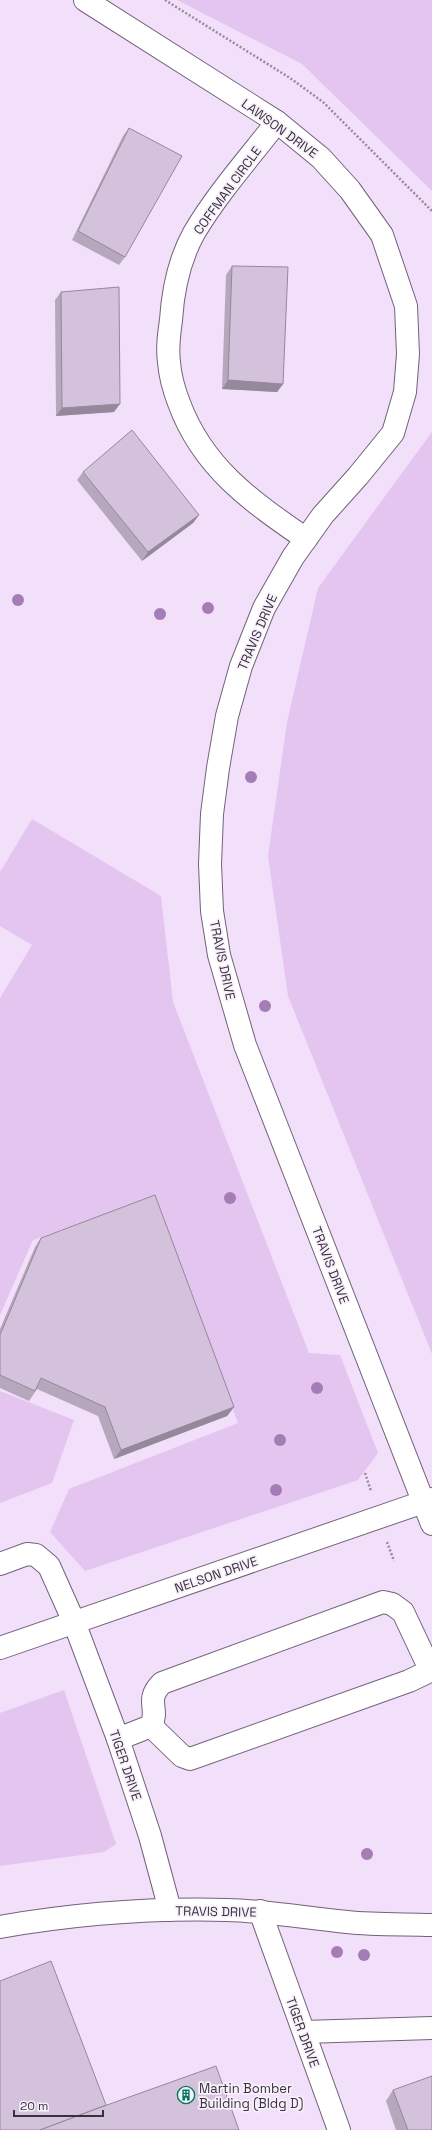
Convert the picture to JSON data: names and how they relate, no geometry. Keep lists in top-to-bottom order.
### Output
{
  "streets": {
    "street": [
      "LAWSON DRIVE",
      "COFFMAN CIRCLE",
      "TRAVIS DRIVE",
      "NELSON DRIVE",
      "TIGER DRIVE"
    ]
  },
  "crossings": [
    ["LAWSON DRIVE", "COFFMAN CIRCLE"],
    ["LAWSON DRIVE", "TRAVIS DRIVE"],
    ["COFFMAN CIRCLE", "TRAVIS DRIVE"],
    ["TRAVIS DRIVE", "NELSON DRIVE"],
    ["TRAVIS DRIVE", "TIGER DRIVE"],
    ["NELSON DRIVE", "TIGER DRIVE"]
  ],
  "places": {
    "building": ["Martin Bomber Building (Bldg D)"]
  },
  "scale_bar": "20 m"
}
